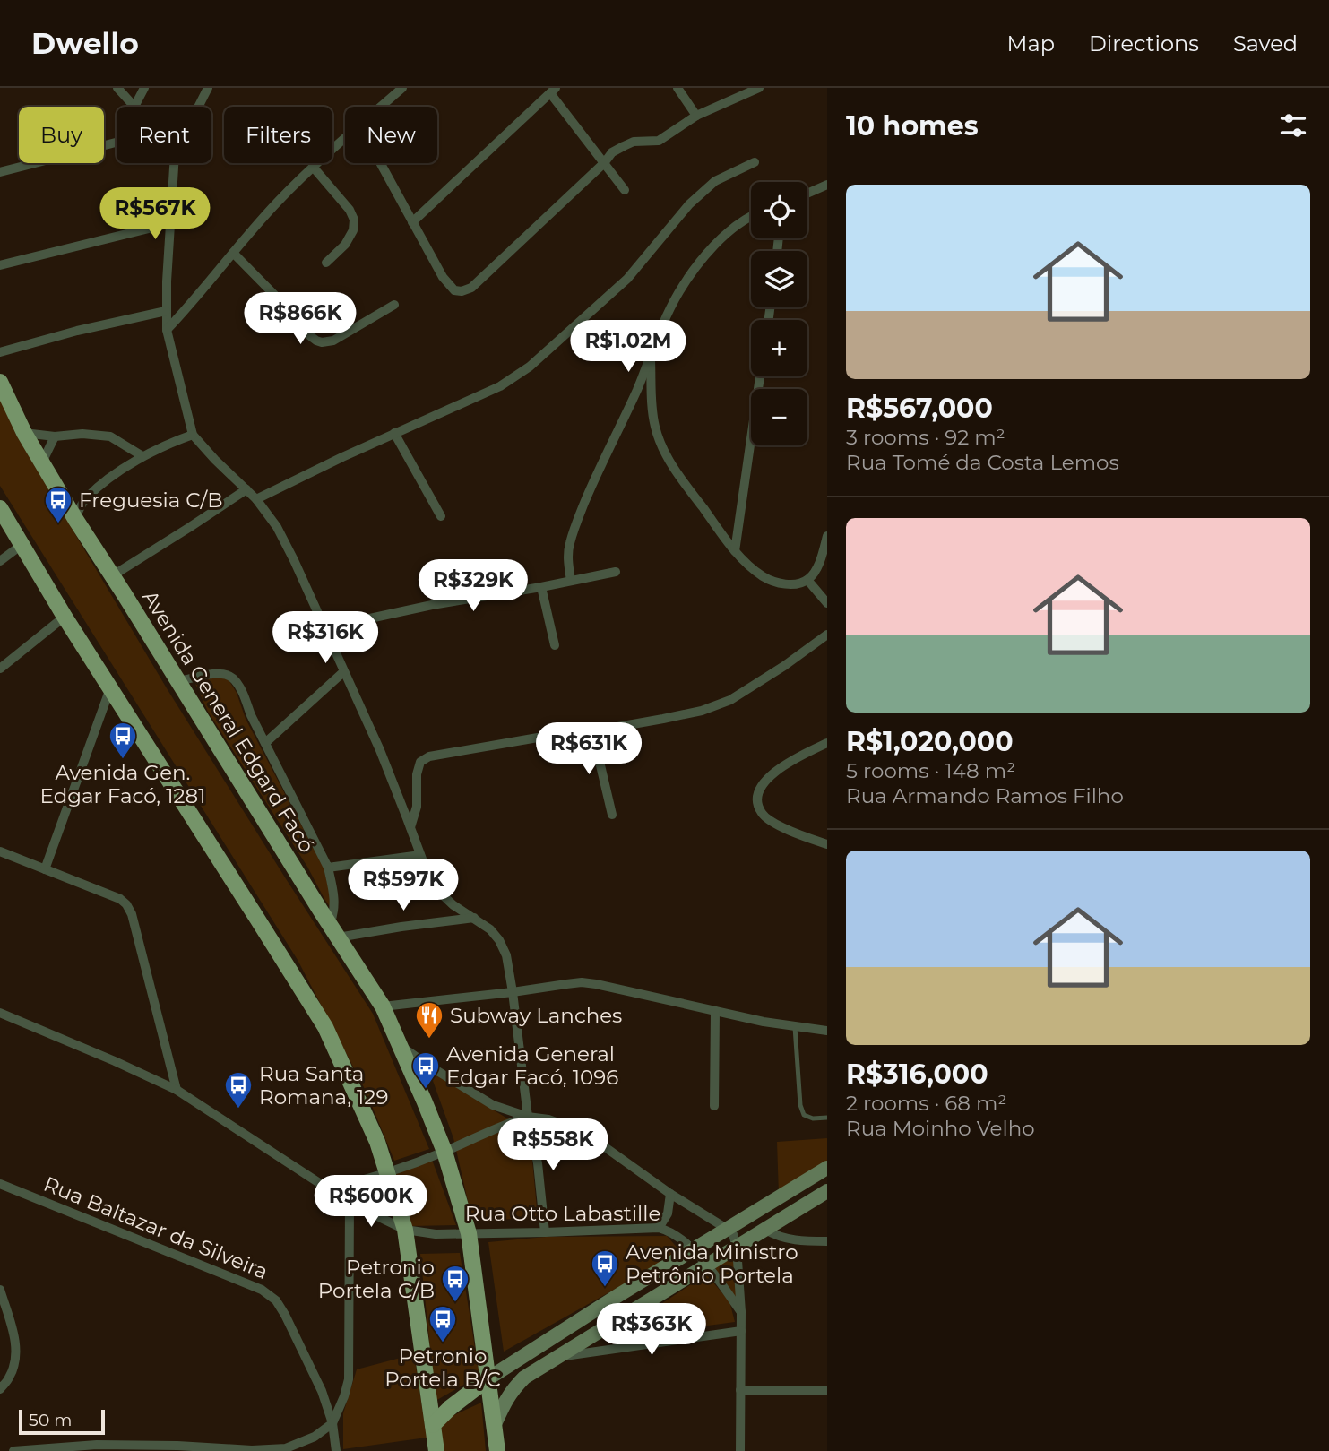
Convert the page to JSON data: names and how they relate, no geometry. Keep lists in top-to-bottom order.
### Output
{
  "streets": {
    "main road": ["Avenida General Edgard Facó"],
    "street": ["Rua Otto Labastille", "Rua Baltazar da Silveira"]
  },
  "crossings": [
    ["Avenida General Edgard Facó", "Rua Otto Labastille"]
  ],
  "places": {
    "bus stop": [
      "Freguesia C/B",
      "Avenida Gen. Edgar Facó, 1281",
      "Avenida General Edgar Facó, 1096",
      "Rua Santa Romana, 129",
      "Avenida Ministro Petrônio Portela",
      "Petronio Portela C/B",
      "Petronio Portela B/C"
    ],
    "restaurant": ["Subway Lanches"]
  },
  "scale_bar": "50 m",
  "page": {
    "header": "Dwello",
    "nav": ["Map", "Directions", "Saved"],
    "heading": "10 homes",
    "chip": [
      "Buy",
      "Rent",
      "Filters",
      "New"
    ],
    "list": [
      {
        "name": "R$567,000",
        "note": "3 rooms · 92 m² · Rua Tomé da Costa Lemos"
      },
      {
        "name": "R$1,020,000",
        "note": "5 rooms · 148 m² · Rua Armando Ramos Filho"
      },
      {
        "name": "R$316,000",
        "note": "2 rooms · 68 m² · Rua Moinho Velho"
      }
    ],
    "map_buttons": ["+", "−"],
    "price": [
      "R$567K",
      "R$866K",
      "R$1.02M",
      "R$329K",
      "R$316K",
      "R$631K",
      "R$597K",
      "R$558K",
      "R$600K",
      "R$363K"
    ],
    "scale": "50 m"
  }
}
